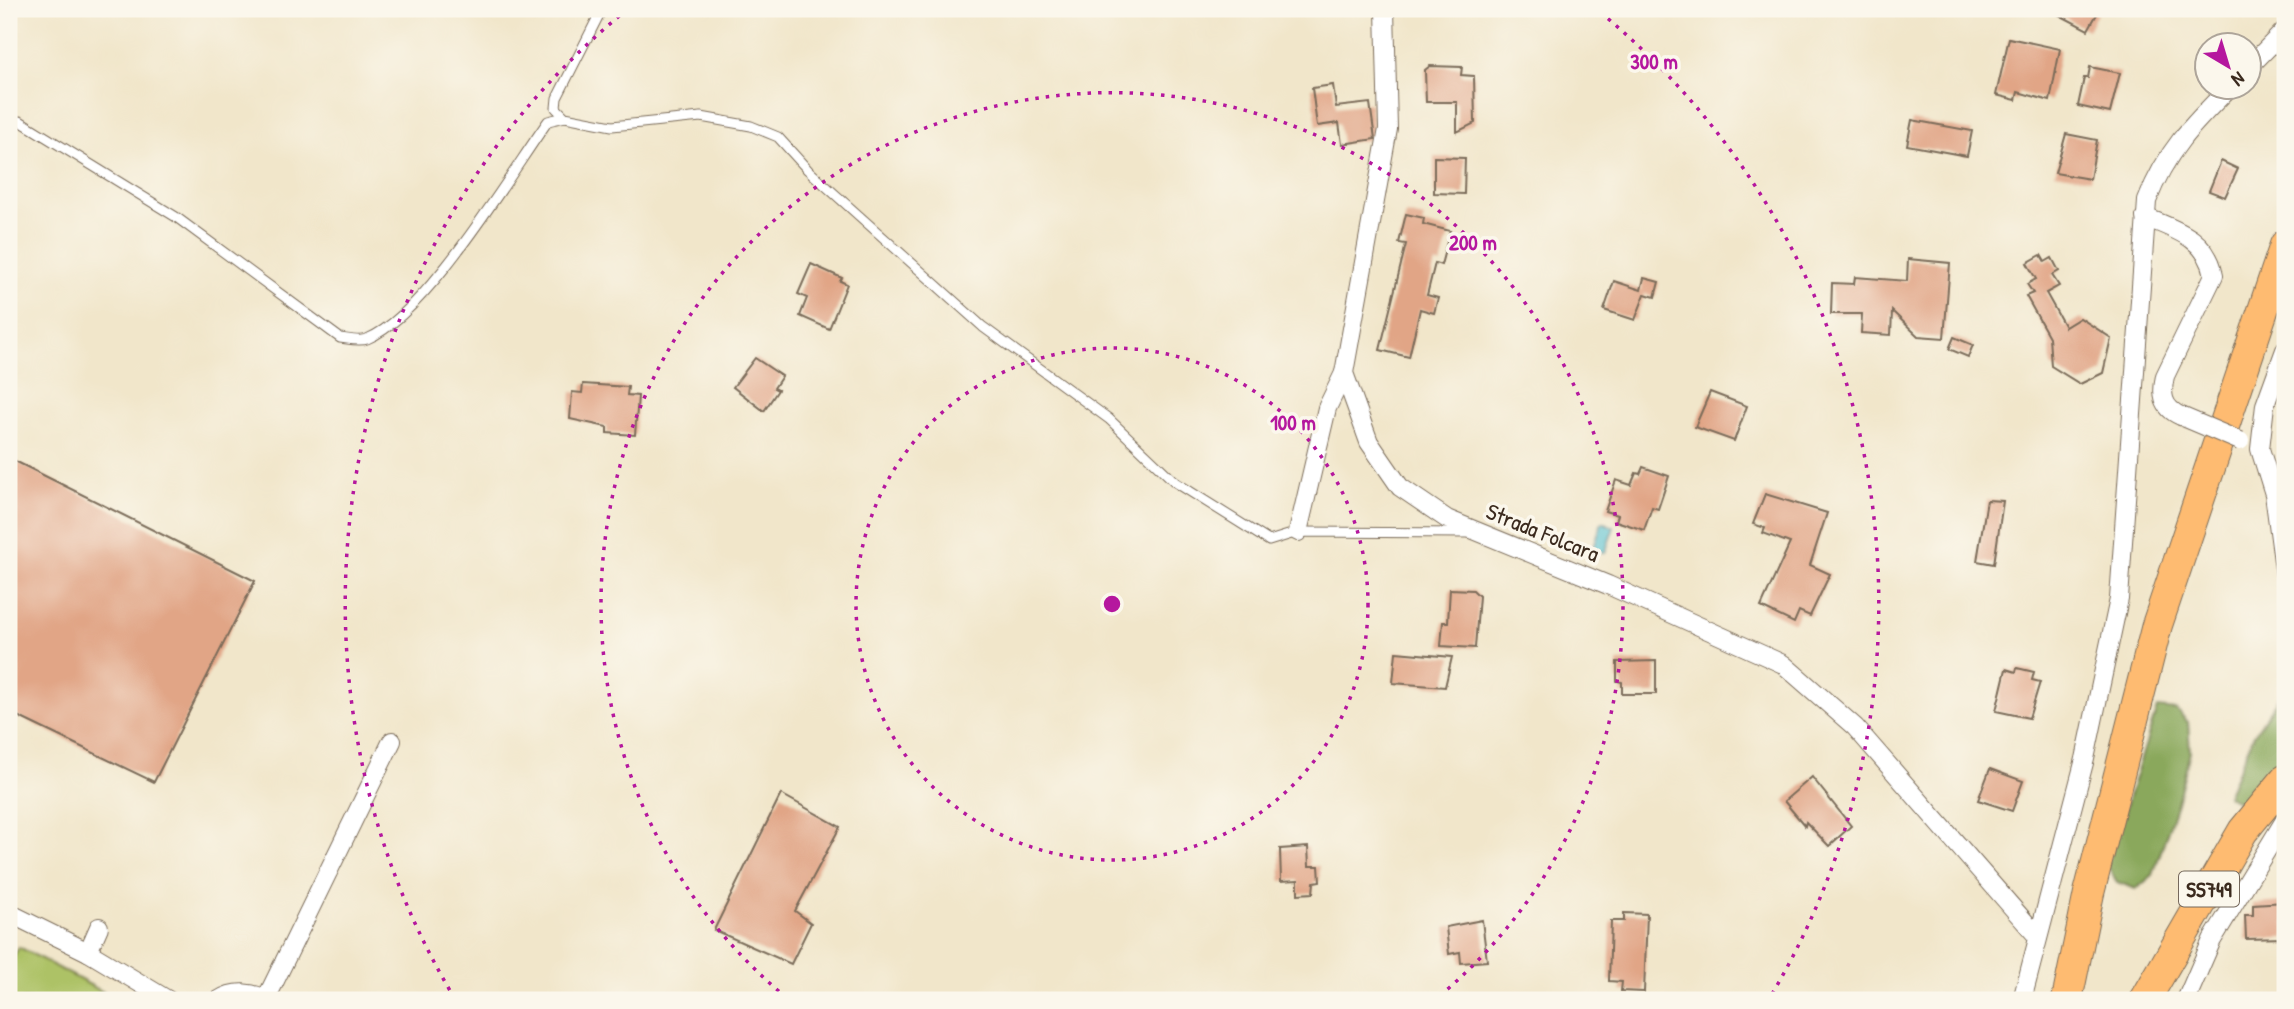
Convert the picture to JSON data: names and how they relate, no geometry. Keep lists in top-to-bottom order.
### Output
{
  "streets": {
    "highway": ["SS749"],
    "street": ["Strada Folcara"]
  },
  "north": "bottom right",
  "rings": ["300 m", "200 m", "100 m"]
}
